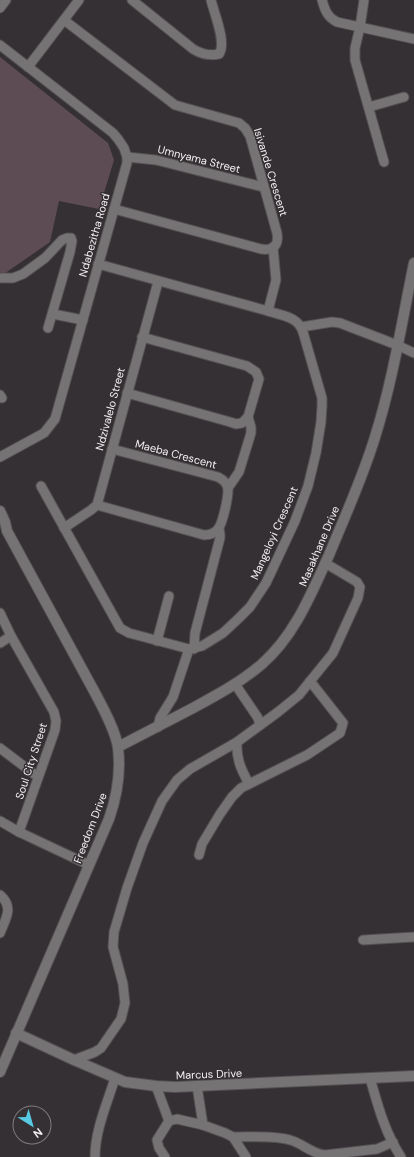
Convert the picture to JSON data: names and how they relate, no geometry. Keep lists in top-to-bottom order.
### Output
{
  "streets": {
    "street": [
      "Umnyama Street",
      "Isivande Crescent",
      "Ndabezitha Road",
      "Ndzivalelo Street",
      "Maeba Crescent",
      "Mangeloyi Crescent",
      "Masakhane Drive",
      "Soul City Street",
      "Freedom Drive",
      "Marcus Drive"
    ]
  },
  "crossings": [
    ["Umnyama Street", "Isivande Crescent"],
    ["Umnyama Street", "Ndabezitha Road"],
    ["Ndzivalelo Street", "Maeba Crescent"],
    ["Masakhane Drive", "Freedom Drive"],
    ["Freedom Drive", "Marcus Drive"]
  ],
  "north": "bottom right"
}
